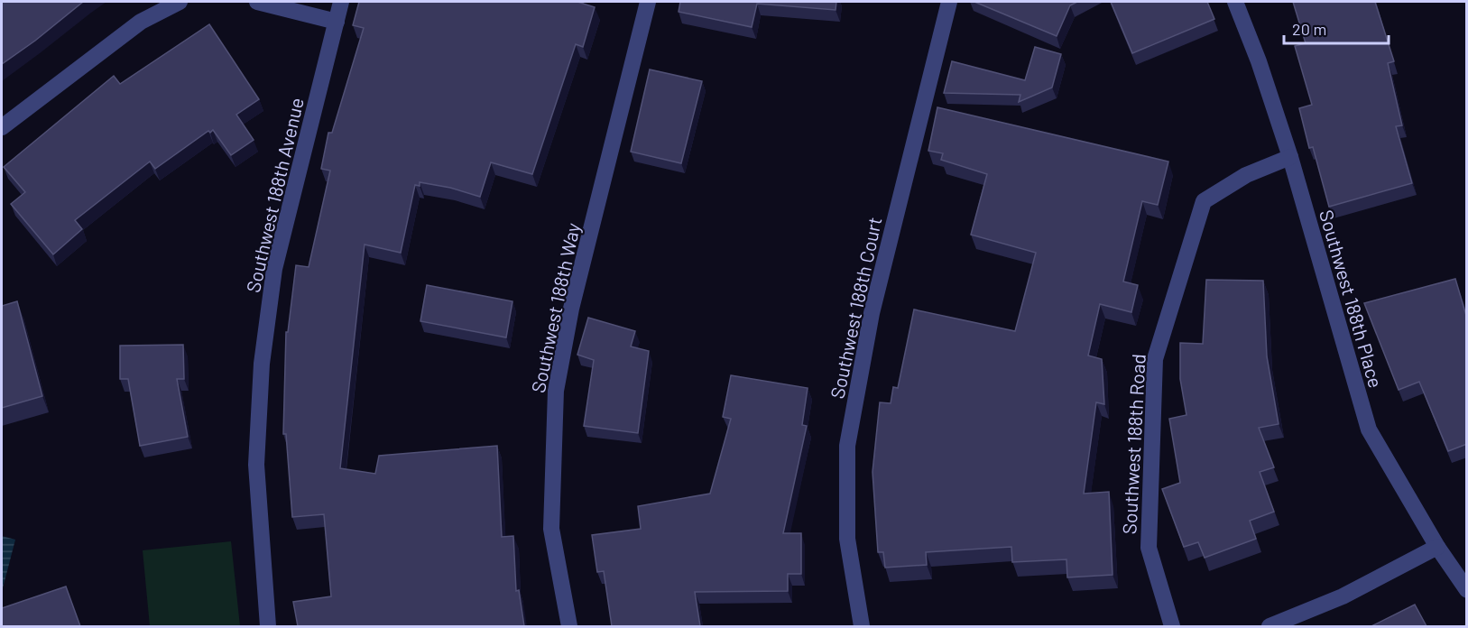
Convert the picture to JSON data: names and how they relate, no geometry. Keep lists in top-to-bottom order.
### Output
{
  "streets": {
    "street": [
      "Southwest 188th Avenue",
      "Southwest 188th Place",
      "Southwest 188th Way",
      "Southwest 188th Court",
      "Southwest 188th Road"
    ]
  },
  "crossings": [
    ["Southwest 188th Place", "Southwest 188th Road"]
  ],
  "scale_bar": "20 m"
}
